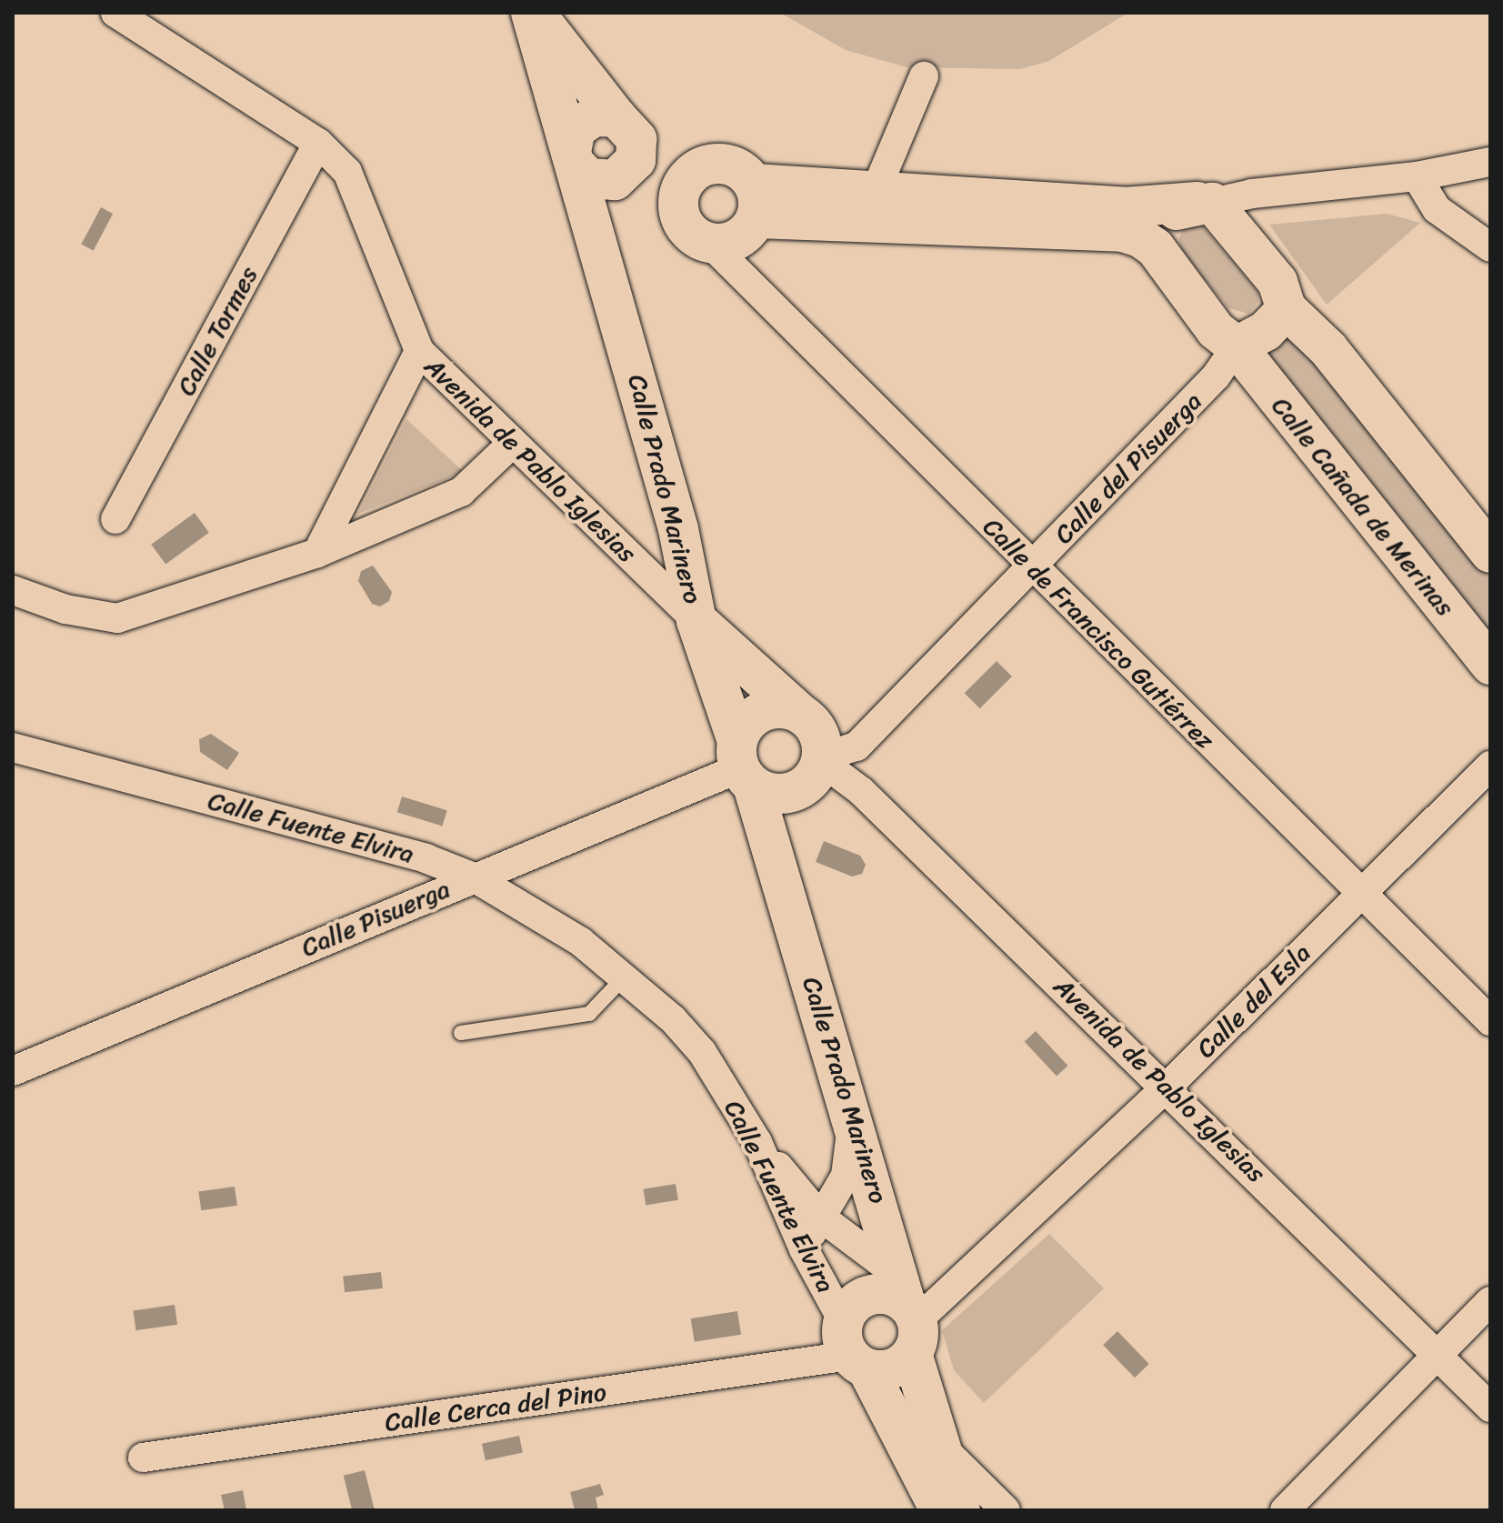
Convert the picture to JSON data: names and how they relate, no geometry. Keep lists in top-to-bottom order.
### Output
{
  "streets": {
    "street": [
      "Calle Tormes",
      "Avenida de Pablo Iglesias",
      "Calle del Pisuerga",
      "Calle Prado Marinero",
      "Calle Cañada de Merinas",
      "Calle de Francisco Gutiérrez",
      "Calle Fuente Elvira",
      "Calle Pisuerga",
      "Calle del Esla",
      "Calle Cerca del Pino"
    ]
  },
  "crossings": [
    ["Calle Tormes", "Avenida de Pablo Iglesias"],
    ["Avenida de Pablo Iglesias", "Calle del Pisuerga"],
    ["Avenida de Pablo Iglesias", "Calle Prado Marinero"],
    ["Avenida de Pablo Iglesias", "Calle Pisuerga"],
    ["Avenida de Pablo Iglesias", "Calle del Esla"],
    ["Calle del Pisuerga", "Calle Prado Marinero"],
    ["Calle del Pisuerga", "Calle Cañada de Merinas"],
    ["Calle del Pisuerga", "Calle de Francisco Gutiérrez"],
    ["Calle del Pisuerga", "Calle Pisuerga"],
    ["Calle Prado Marinero", "Calle Pisuerga"],
    ["Calle Prado Marinero", "Calle del Esla"],
    ["Calle de Francisco Gutiérrez", "Calle del Esla"],
    ["Calle Fuente Elvira", "Calle Pisuerga"],
    ["Calle Fuente Elvira", "Calle Cerca del Pino"]
  ]
}
